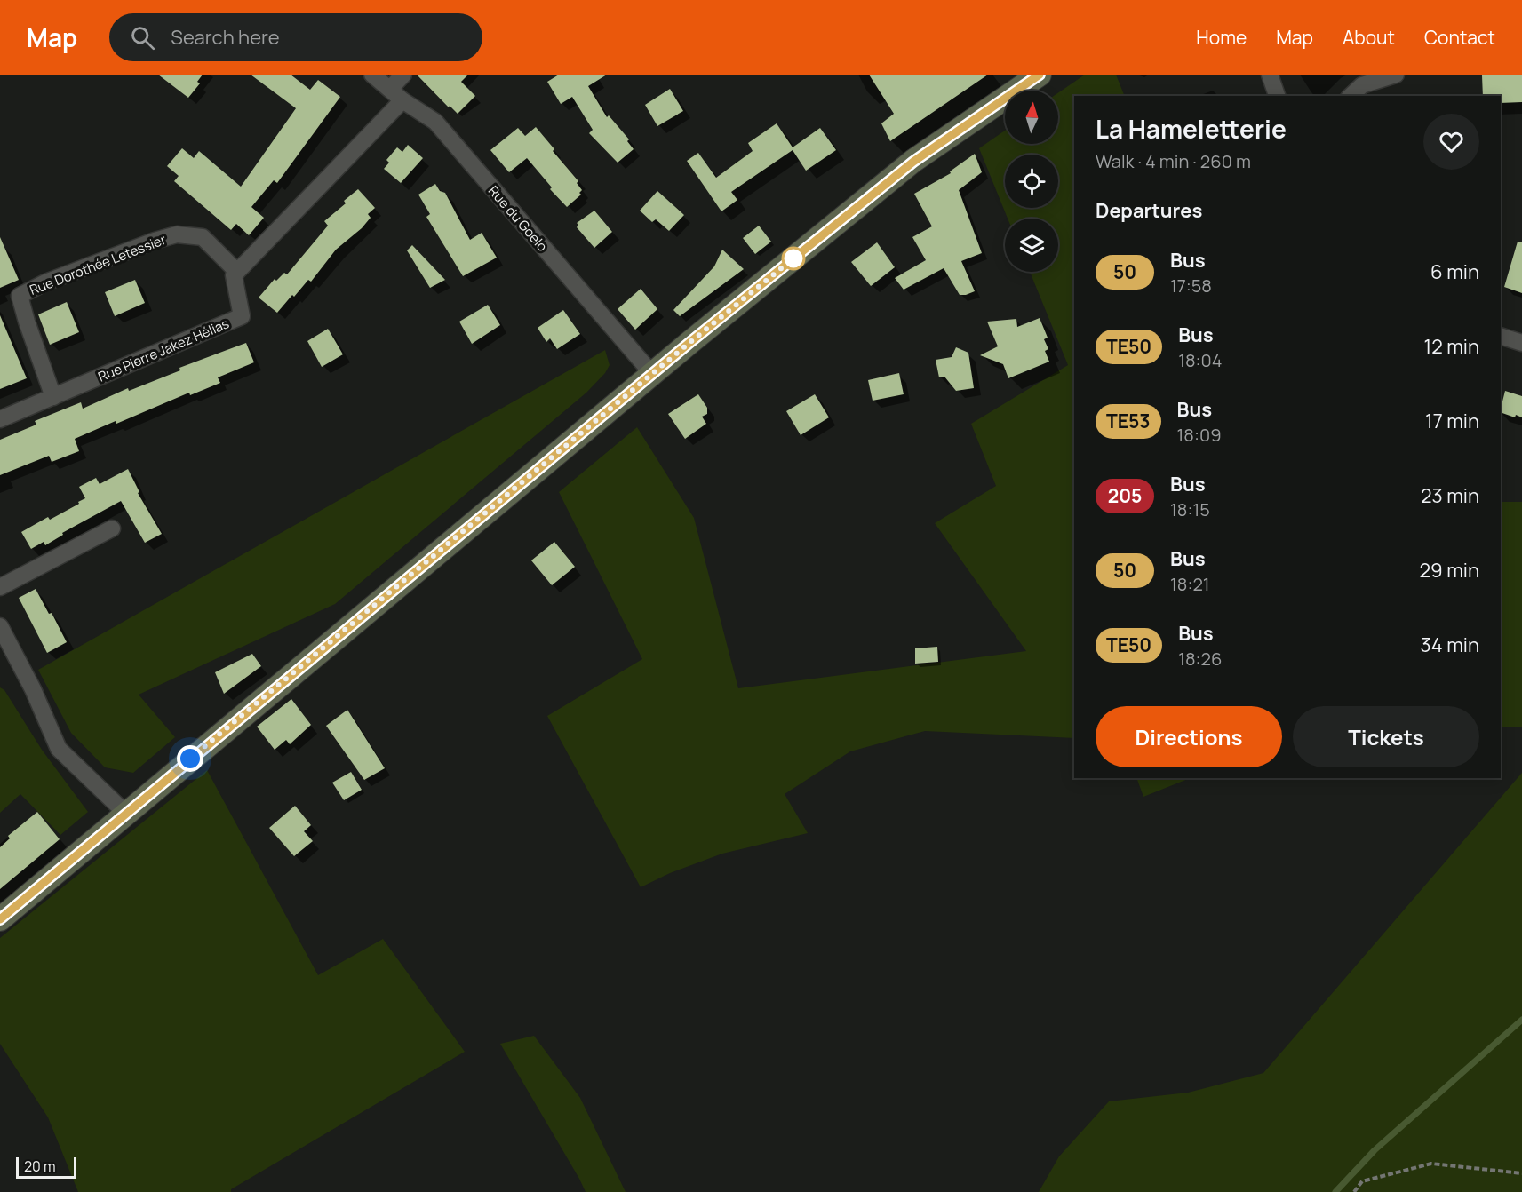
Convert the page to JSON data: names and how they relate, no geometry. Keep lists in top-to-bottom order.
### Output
{
  "streets": {
    "street": ["Rue du Goelo", "Rue Dorothée Letessier", "Rue Pierre Jakez Hélias"]
  },
  "crossings": [
    ["Rue Dorothée Letessier", "Rue Pierre Jakez Hélias"]
  ],
  "lines": ["bus line 50"],
  "scale_bar": "20 m",
  "north": "top",
  "page": {
    "header": "Map",
    "search": "Search here",
    "nav": [
      "Home",
      "Map",
      "About",
      "Contact"
    ],
    "heading": [
      ["La Hameletterie", "Walk · 4 min · 260 m"],
      "Departures"
    ],
    "list": [
      {
        "mark": "50",
        "name": "Bus",
        "note": "17:58",
        "value": "6 min"
      },
      {
        "mark": "TE50",
        "name": "Bus",
        "note": "18:04",
        "value": "12 min"
      },
      {
        "mark": "TE53",
        "name": "Bus",
        "note": "18:09",
        "value": "17 min"
      },
      {
        "mark": "205",
        "name": "Bus",
        "note": "18:15",
        "value": "23 min"
      },
      {
        "mark": "50",
        "name": "Bus",
        "note": "18:21",
        "value": "29 min"
      },
      {
        "mark": "TE50",
        "name": "Bus",
        "note": "18:26",
        "value": "34 min"
      }
    ],
    "buttons": ["Directions", "Tickets"],
    "scale": "20 m"
  }
}
